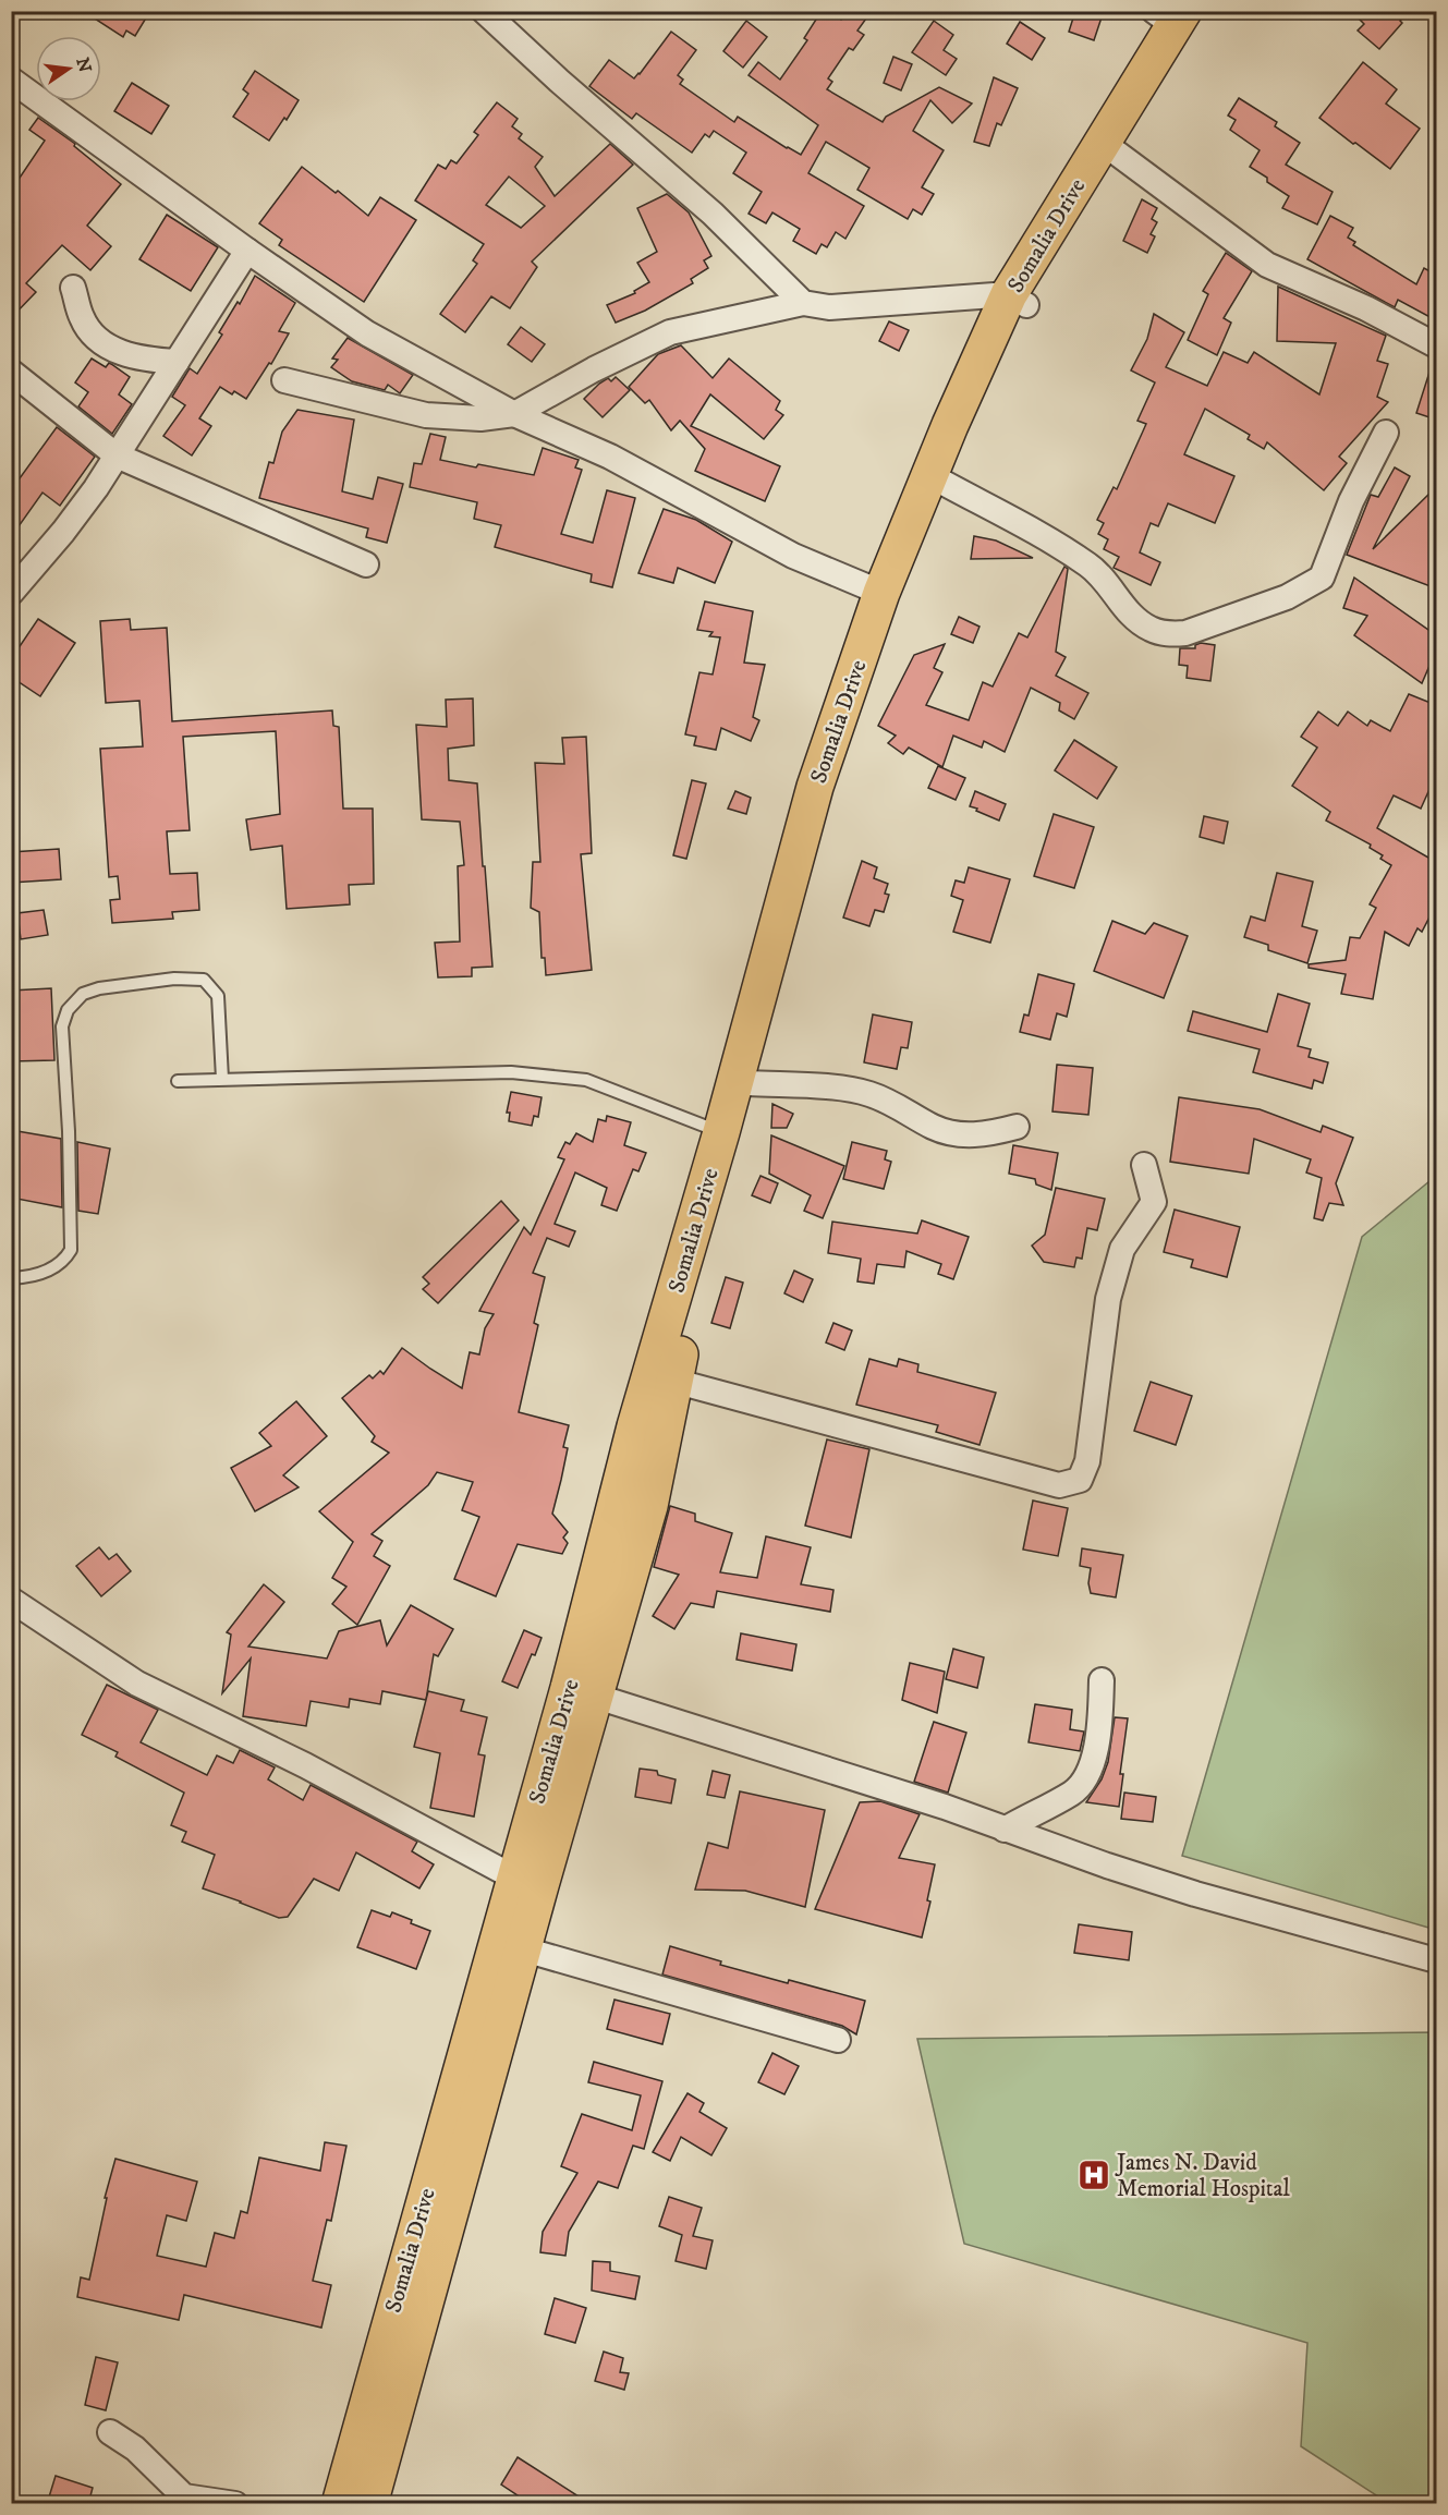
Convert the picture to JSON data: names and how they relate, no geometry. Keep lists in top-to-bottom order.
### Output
{
  "streets": {
    "main road": ["Somalia Drive"]
  },
  "places": {
    "hospital": ["James N. David Memorial Hospital"]
  },
  "north": "right"
}
